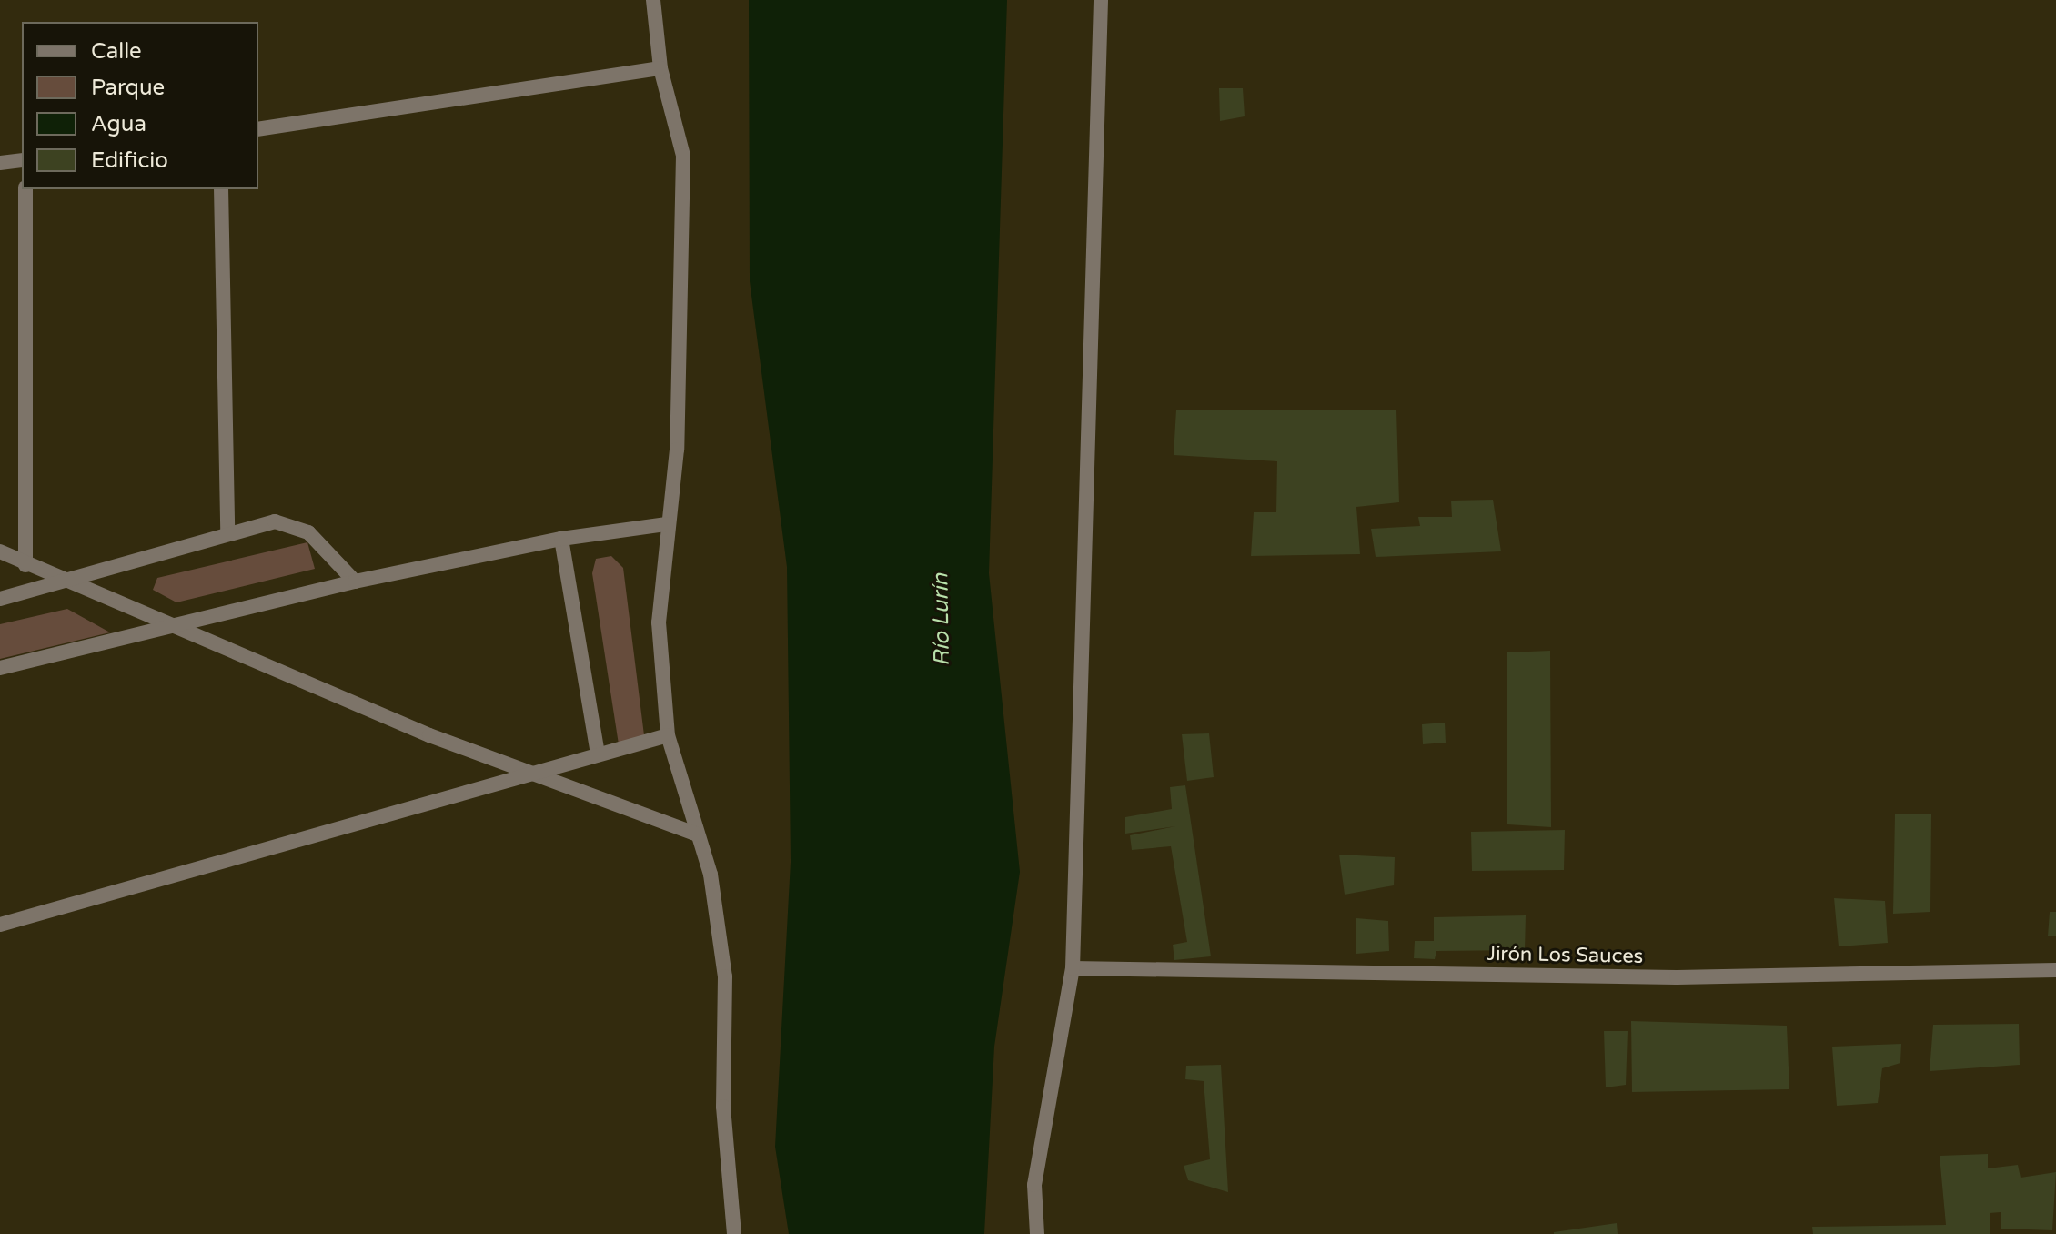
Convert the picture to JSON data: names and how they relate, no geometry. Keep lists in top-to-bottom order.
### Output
{
  "streets": {
    "street": ["Jirón Los Sauces"]
  },
  "water": ["Río Lurín"],
  "legend": [
    "Calle",
    "Parque",
    "Agua",
    "Edificio"
  ]
}
